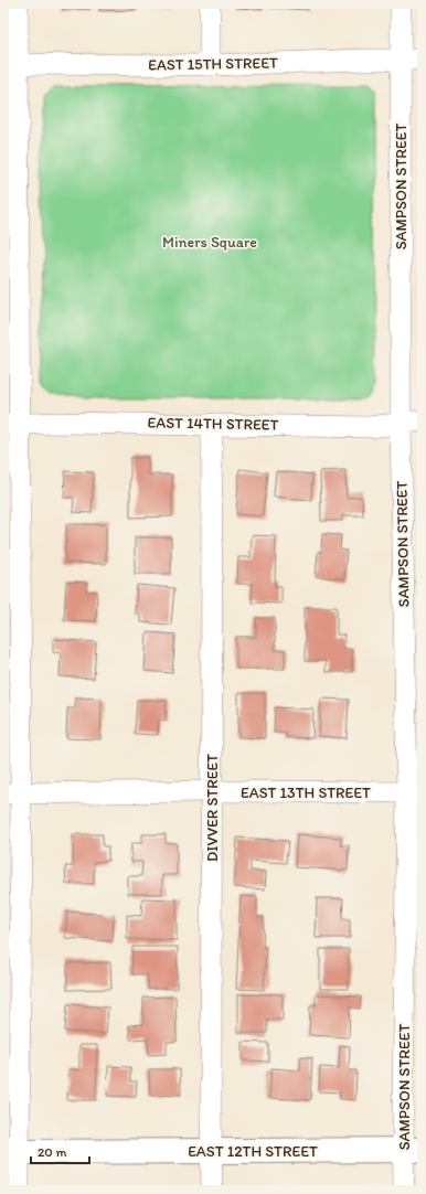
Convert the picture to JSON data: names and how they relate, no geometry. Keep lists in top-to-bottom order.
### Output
{
  "streets": {
    "highway": ["EAST 12TH STREET"],
    "street": [
      "EAST 15TH STREET",
      "SAMPSON STREET",
      "EAST 14TH STREET",
      "EAST 13TH STREET",
      "DIVVER STREET"
    ]
  },
  "crossings": [
    ["EAST 15TH STREET", "SAMPSON STREET"],
    ["SAMPSON STREET", "EAST 14TH STREET"],
    ["SAMPSON STREET", "EAST 13TH STREET"],
    ["SAMPSON STREET", "EAST 12TH STREET"],
    ["EAST 14TH STREET", "DIVVER STREET"],
    ["EAST 13TH STREET", "DIVVER STREET"],
    ["DIVVER STREET", "EAST 12TH STREET"]
  ],
  "parks": ["Miners Square"],
  "scale_bar": "20 m"
}
